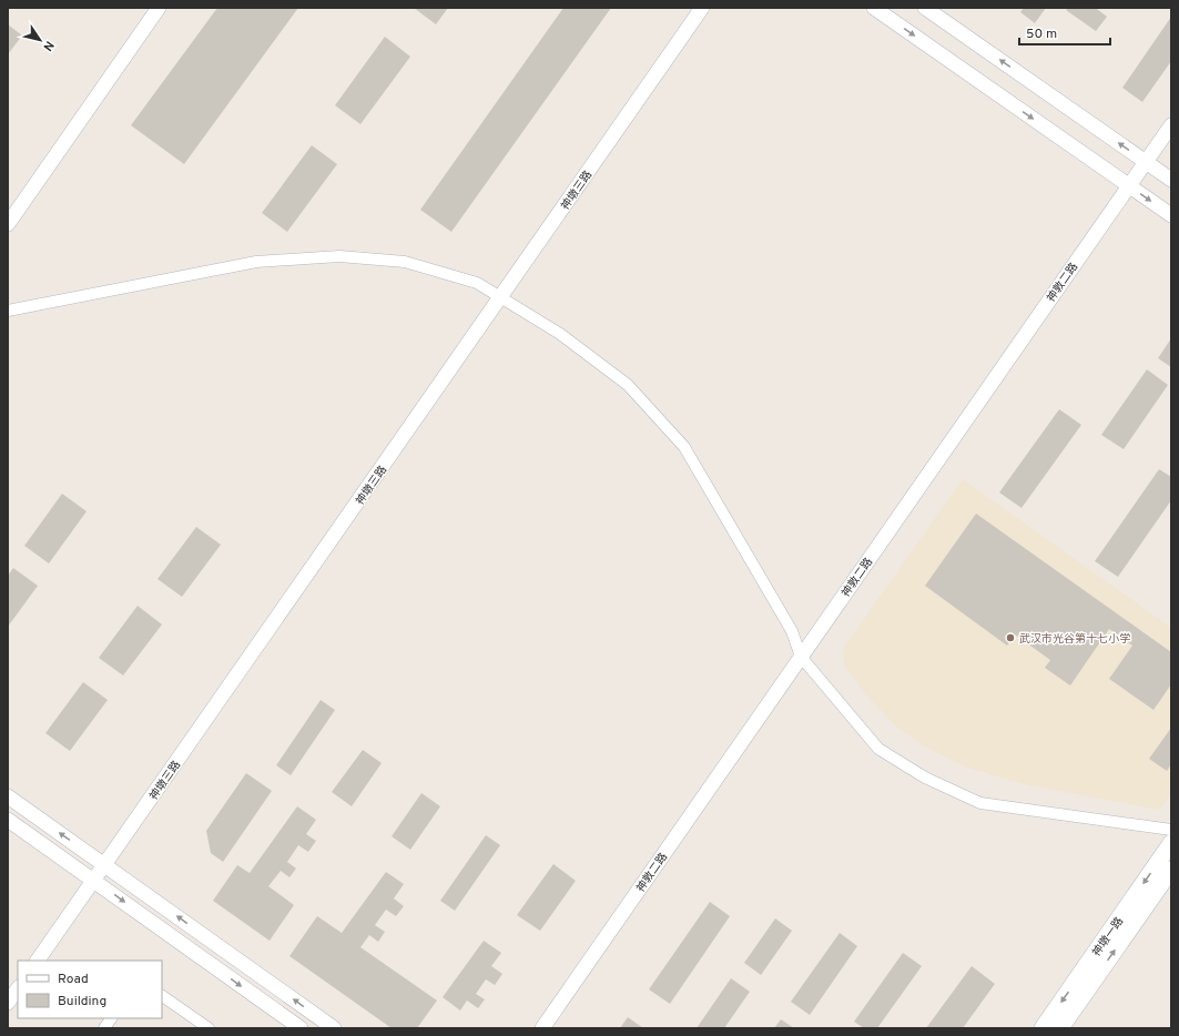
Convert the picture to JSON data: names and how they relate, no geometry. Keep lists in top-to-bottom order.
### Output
{
  "streets": {
    "main road": ["神墩一路"],
    "street": ["神墩三路", "神敦二路"]
  },
  "places": ["武汉市光谷第十七小学"],
  "legend": ["Road", "Building"],
  "scale_bar": "50 m",
  "north": "bottom right"
}
